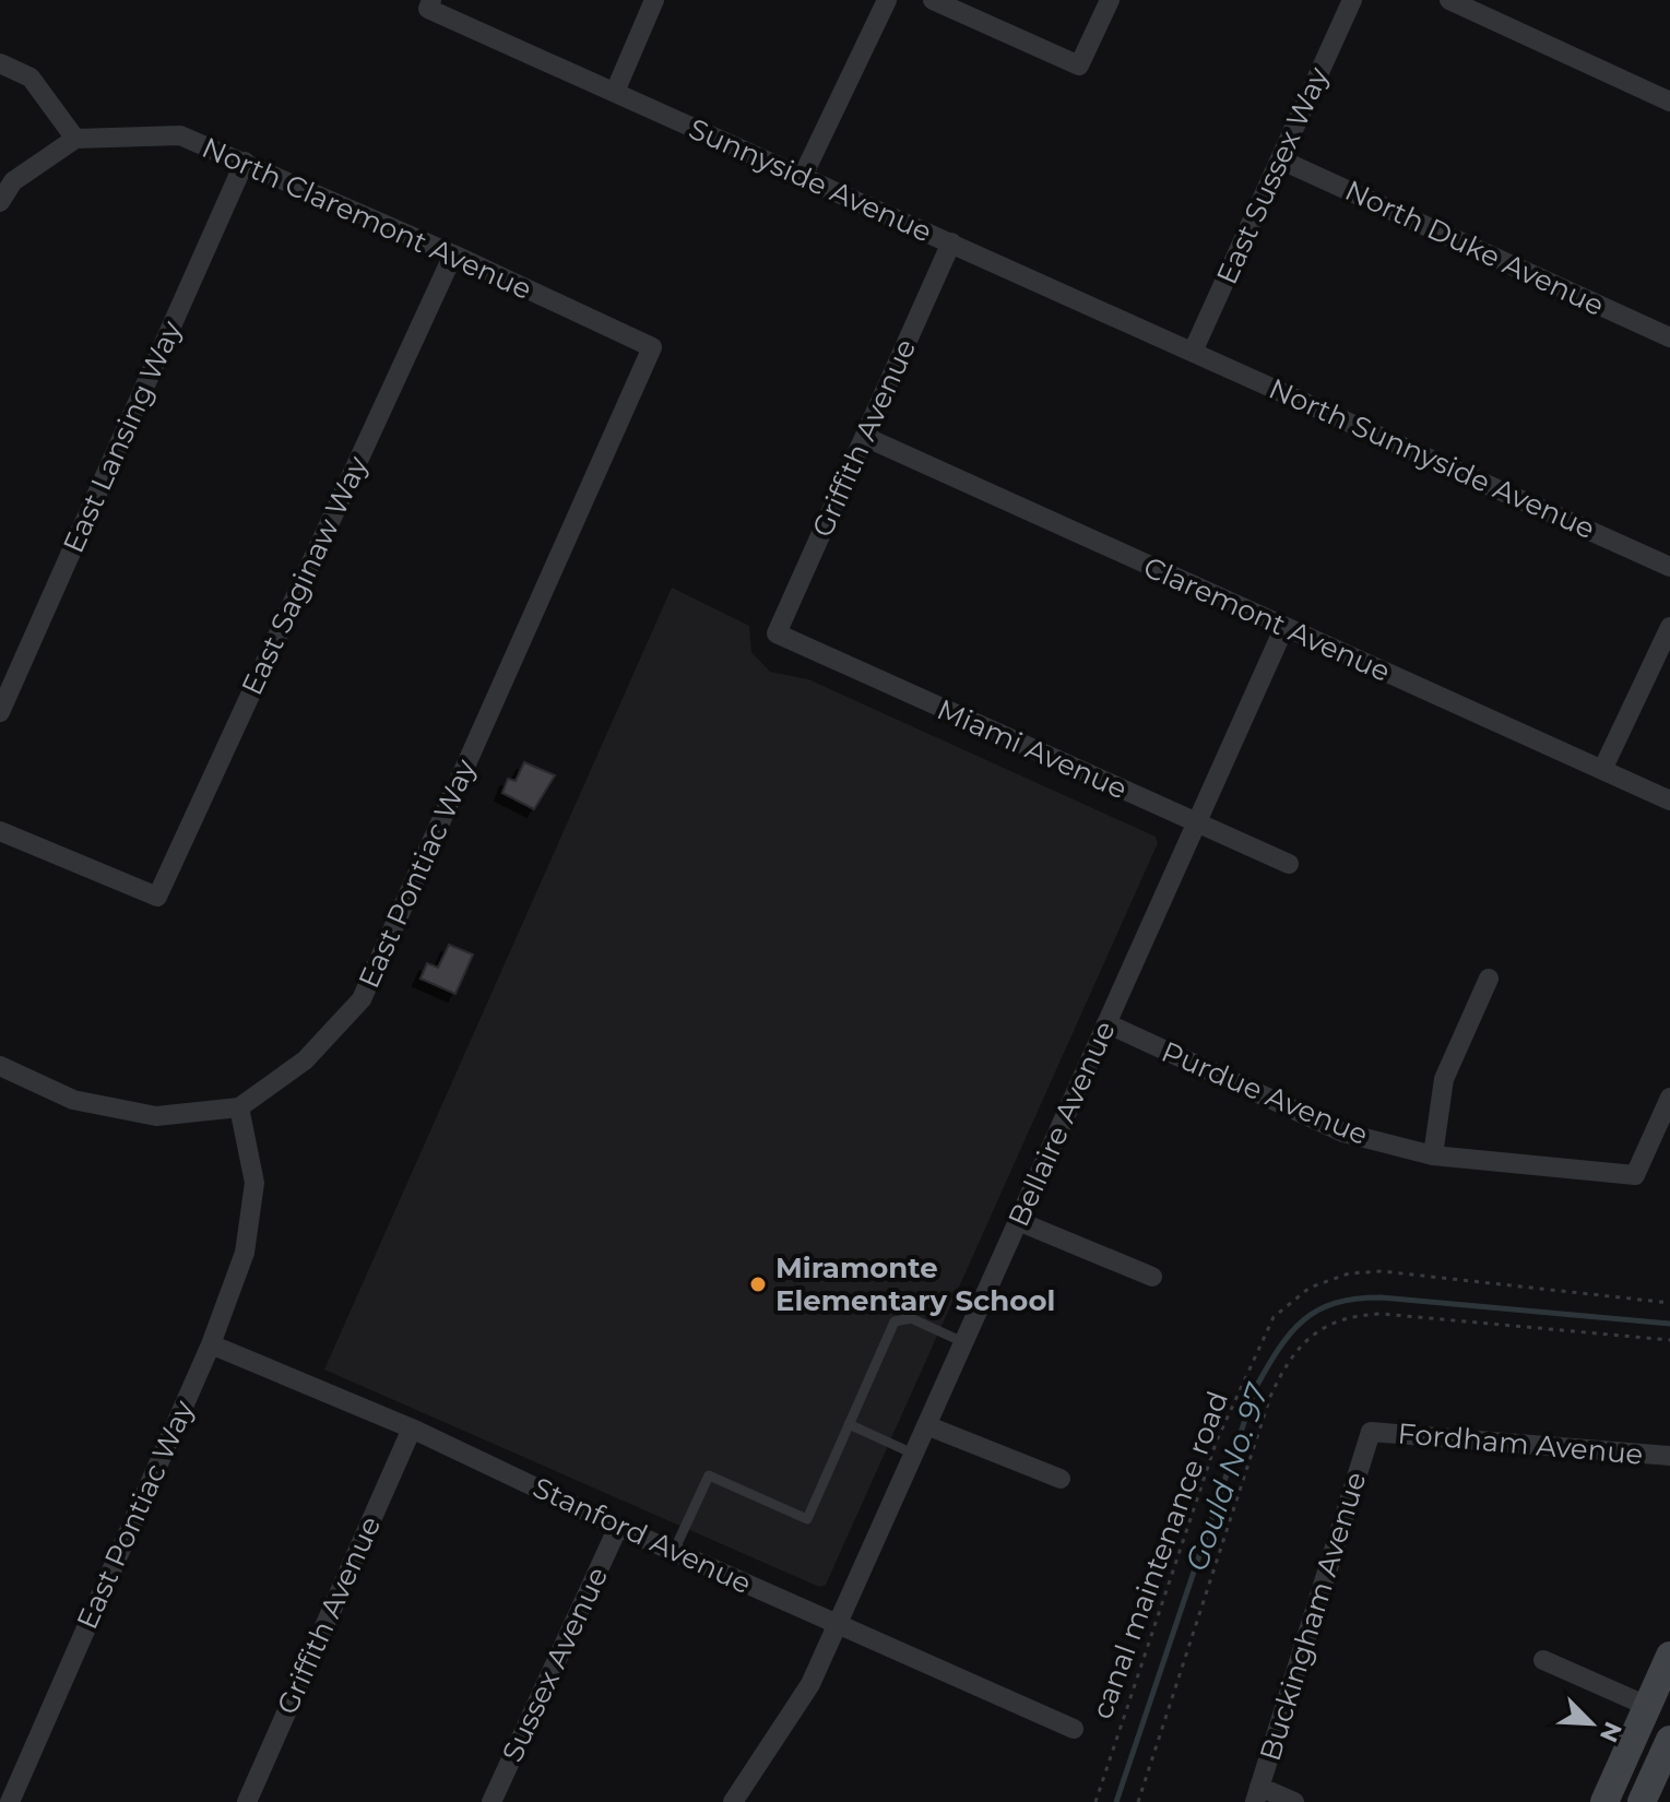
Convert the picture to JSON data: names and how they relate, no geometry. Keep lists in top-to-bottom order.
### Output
{
  "streets": {
    "street": [
      "East Sussex Way",
      "Sunnyside Avenue",
      "North Claremont Avenue",
      "North Duke Avenue",
      "East Lansing Way",
      "Griffith Avenue",
      "North Sunnyside Avenue",
      "East Saginaw Way",
      "Claremont Avenue",
      "Miami Avenue",
      "East Pontiac Way",
      "Purdue Avenue",
      "Bellaire Avenue",
      "Fordham Avenue",
      "Stanford Avenue",
      "Buckingham Avenue",
      "Sussex Avenue"
    ],
    "path": ["canal maintenance road"]
  },
  "crossings": [
    ["East Sussex Way", "Sunnyside Avenue"],
    ["East Sussex Way", "North Duke Avenue"],
    ["East Sussex Way", "North Sunnyside Avenue"],
    ["Sunnyside Avenue", "Griffith Avenue"],
    ["Sunnyside Avenue", "North Sunnyside Avenue"],
    ["North Claremont Avenue", "East Lansing Way"],
    ["North Claremont Avenue", "East Saginaw Way"],
    ["North Claremont Avenue", "East Pontiac Way"],
    ["Griffith Avenue", "Claremont Avenue"],
    ["Griffith Avenue", "Miami Avenue"],
    ["Griffith Avenue", "Stanford Avenue"],
    ["Claremont Avenue", "Bellaire Avenue"],
    ["Miami Avenue", "Bellaire Avenue"],
    ["East Pontiac Way", "Stanford Avenue"],
    ["Purdue Avenue", "Bellaire Avenue"],
    ["Bellaire Avenue", "Stanford Avenue"],
    ["Fordham Avenue", "Buckingham Avenue"],
    ["Stanford Avenue", "Sussex Avenue"]
  ],
  "water": ["Gould No. 97"],
  "places": ["Miramonte Elementary School"],
  "north": "bottom right"
}
